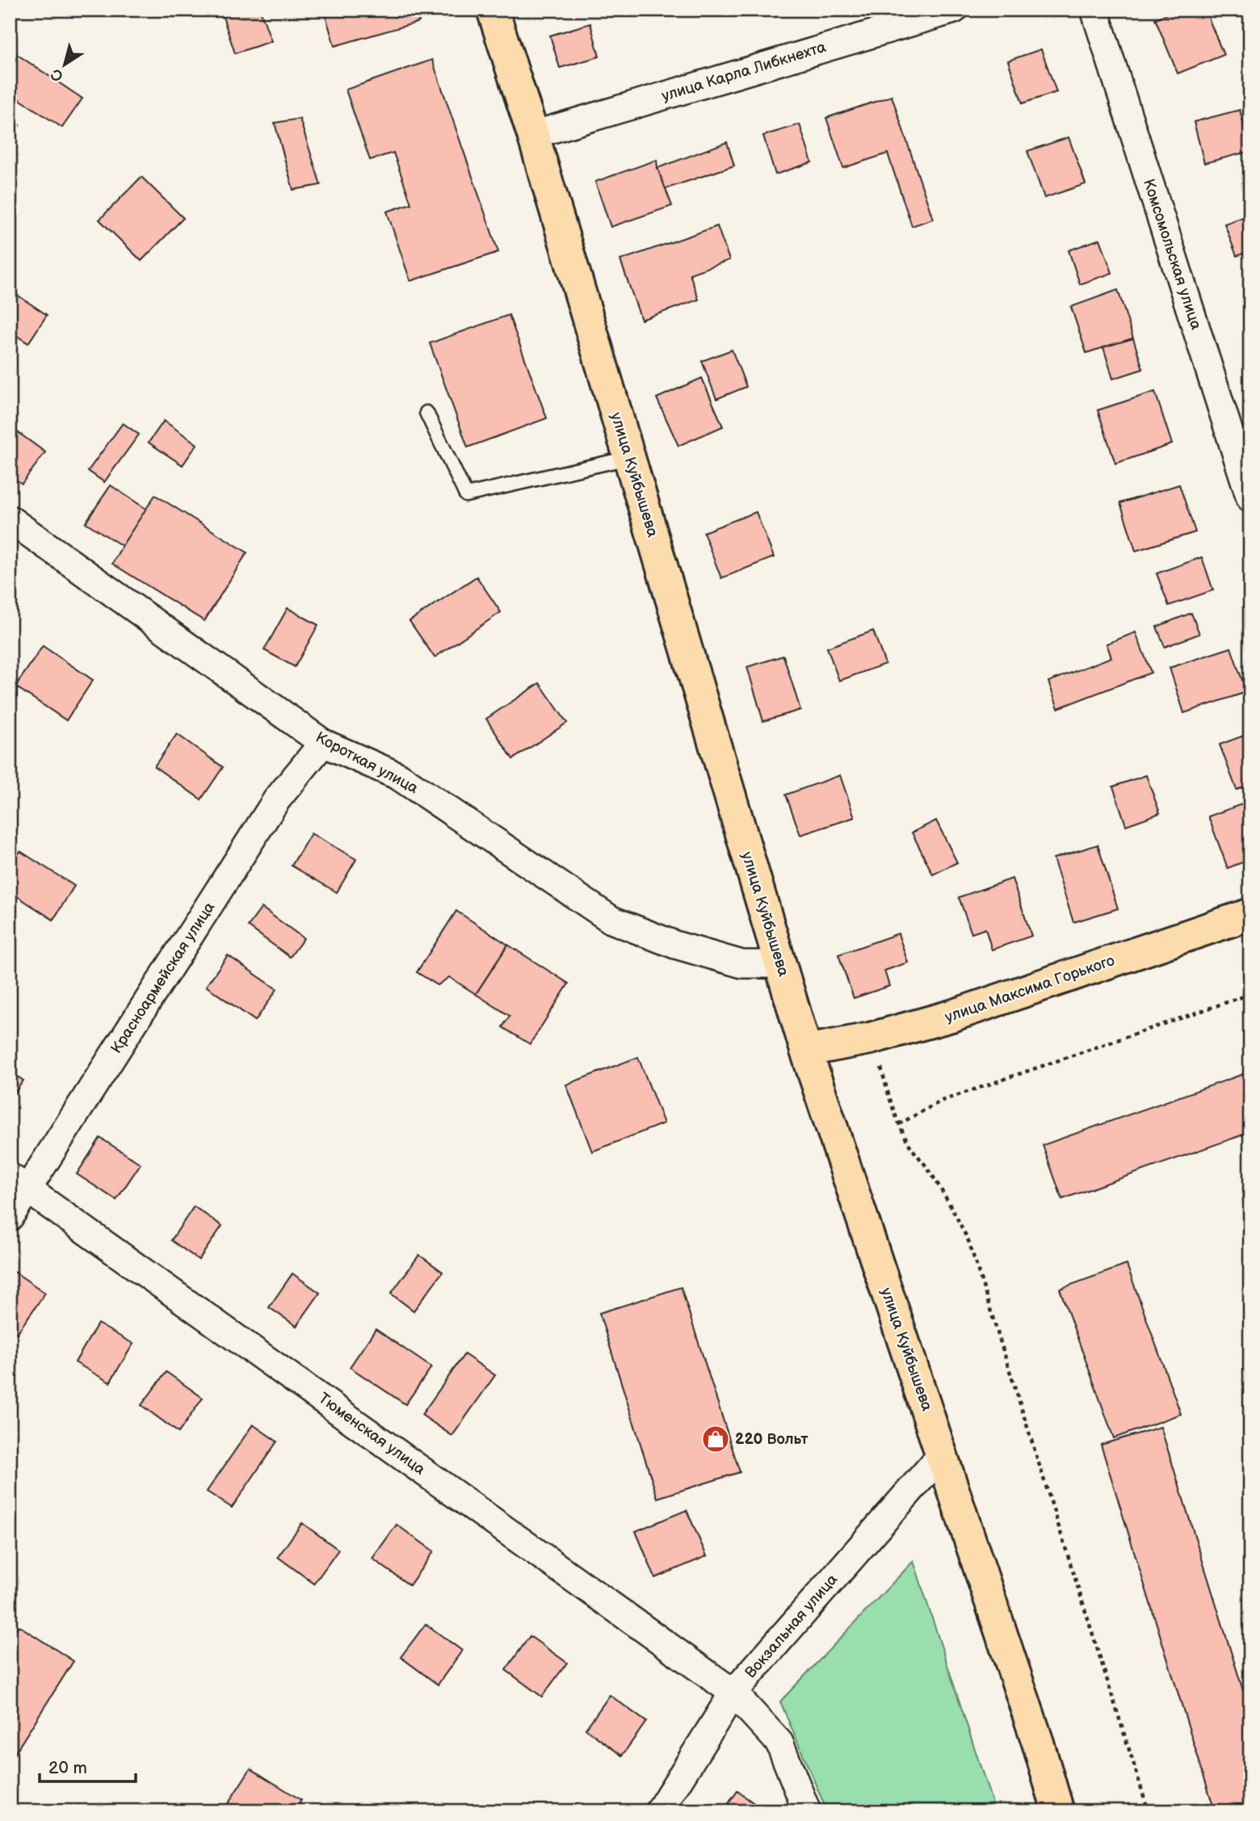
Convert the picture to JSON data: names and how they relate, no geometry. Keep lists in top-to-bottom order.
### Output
{
  "streets": {
    "main road": ["улица Куйбышева", "улица Максима Горького"],
    "street": [
      "улица Карла Либкнехта",
      "Комсомольская улица",
      "Короткая улица",
      "Красноармейская улица",
      "Тюменская улица",
      "Вокзальная улица"
    ]
  },
  "crossings": [
    ["улица Карла Либкнехта", "улица Куйбышева"],
    ["улица Куйбышева", "Короткая улица"],
    ["улица Куйбышева", "улица Максима Горького"],
    ["улица Куйбышева", "Вокзальная улица"],
    ["Короткая улица", "Красноармейская улица"],
    ["Красноармейская улица", "Тюменская улица"],
    ["Тюменская улица", "Вокзальная улица"]
  ],
  "places": {
    "shop": ["220 Вольт"]
  },
  "scale_bar": "20 m",
  "north": "bottom left"
}
